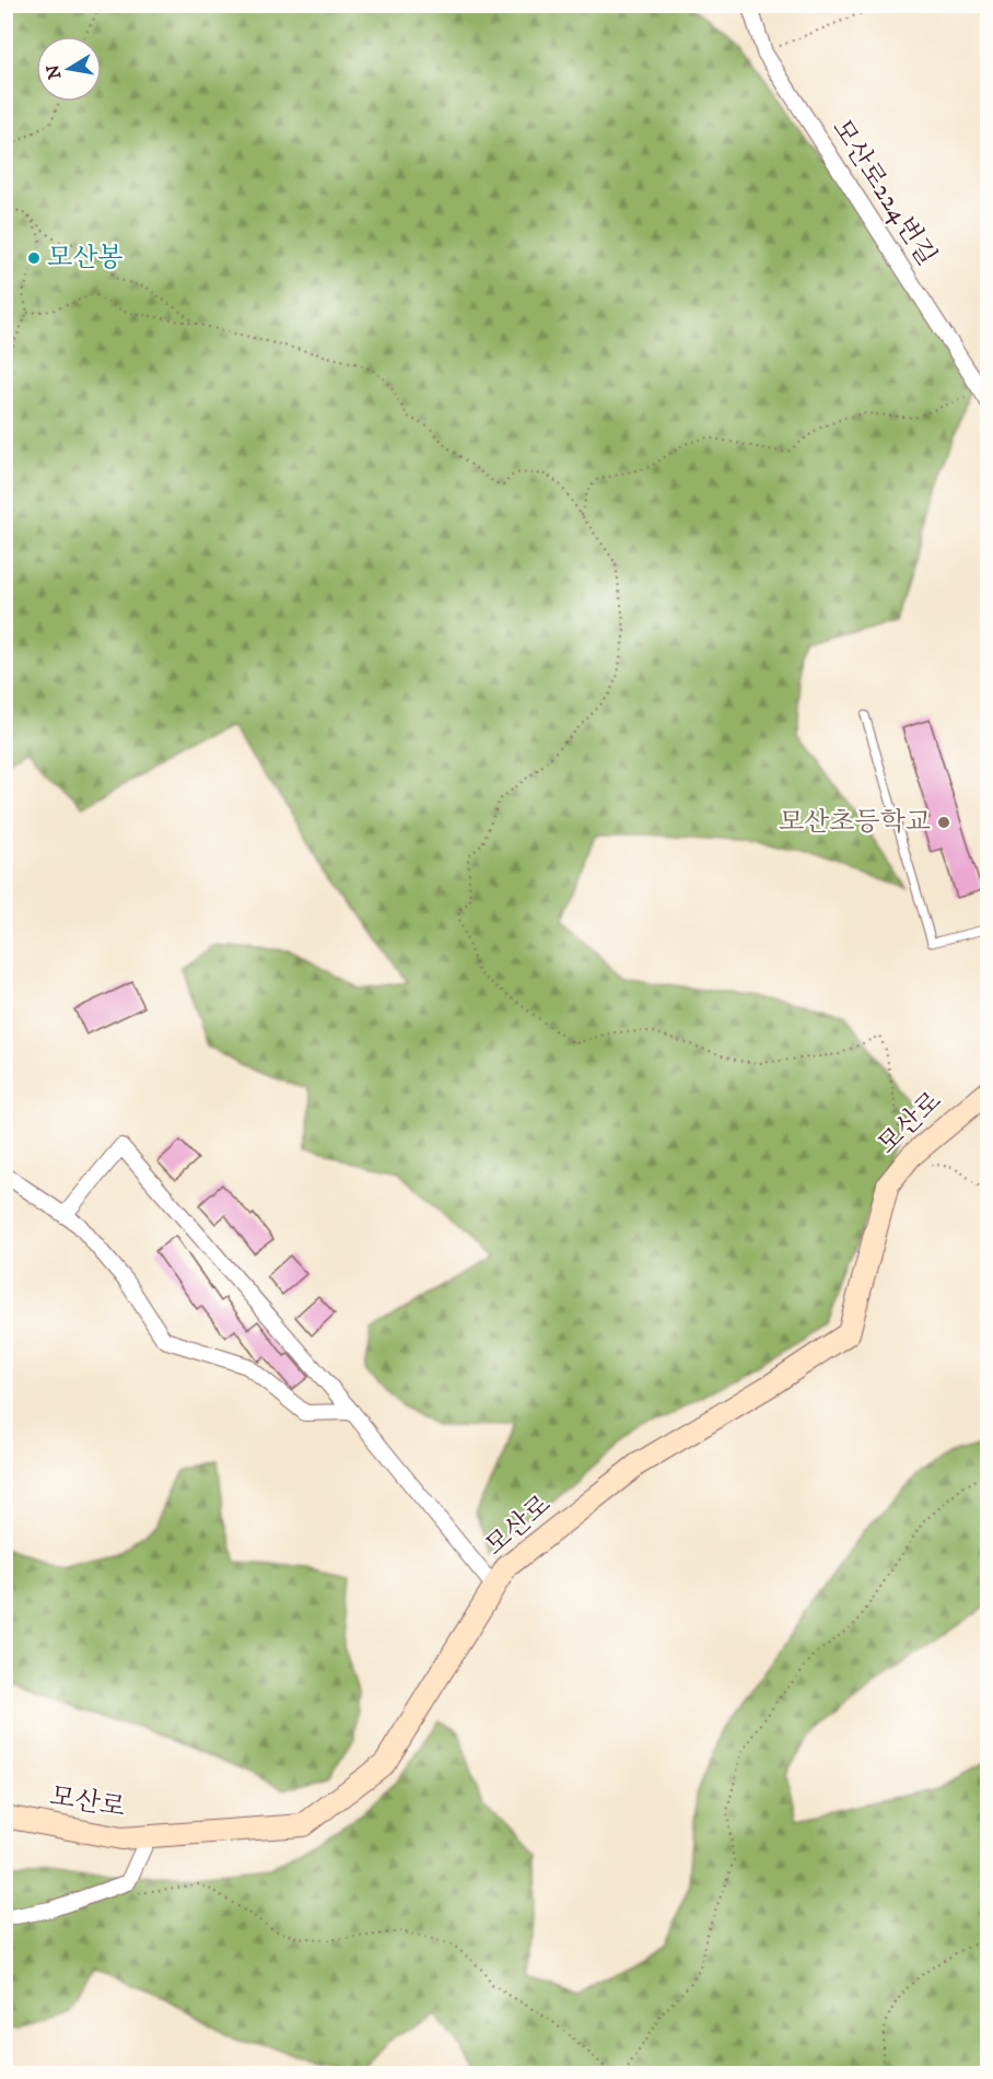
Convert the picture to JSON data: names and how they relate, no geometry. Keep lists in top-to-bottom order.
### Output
{
  "streets": {
    "street": ["모산로224번길", "모산로"]
  },
  "places": ["모산봉", "모산초등학교"],
  "north": "left"
}
